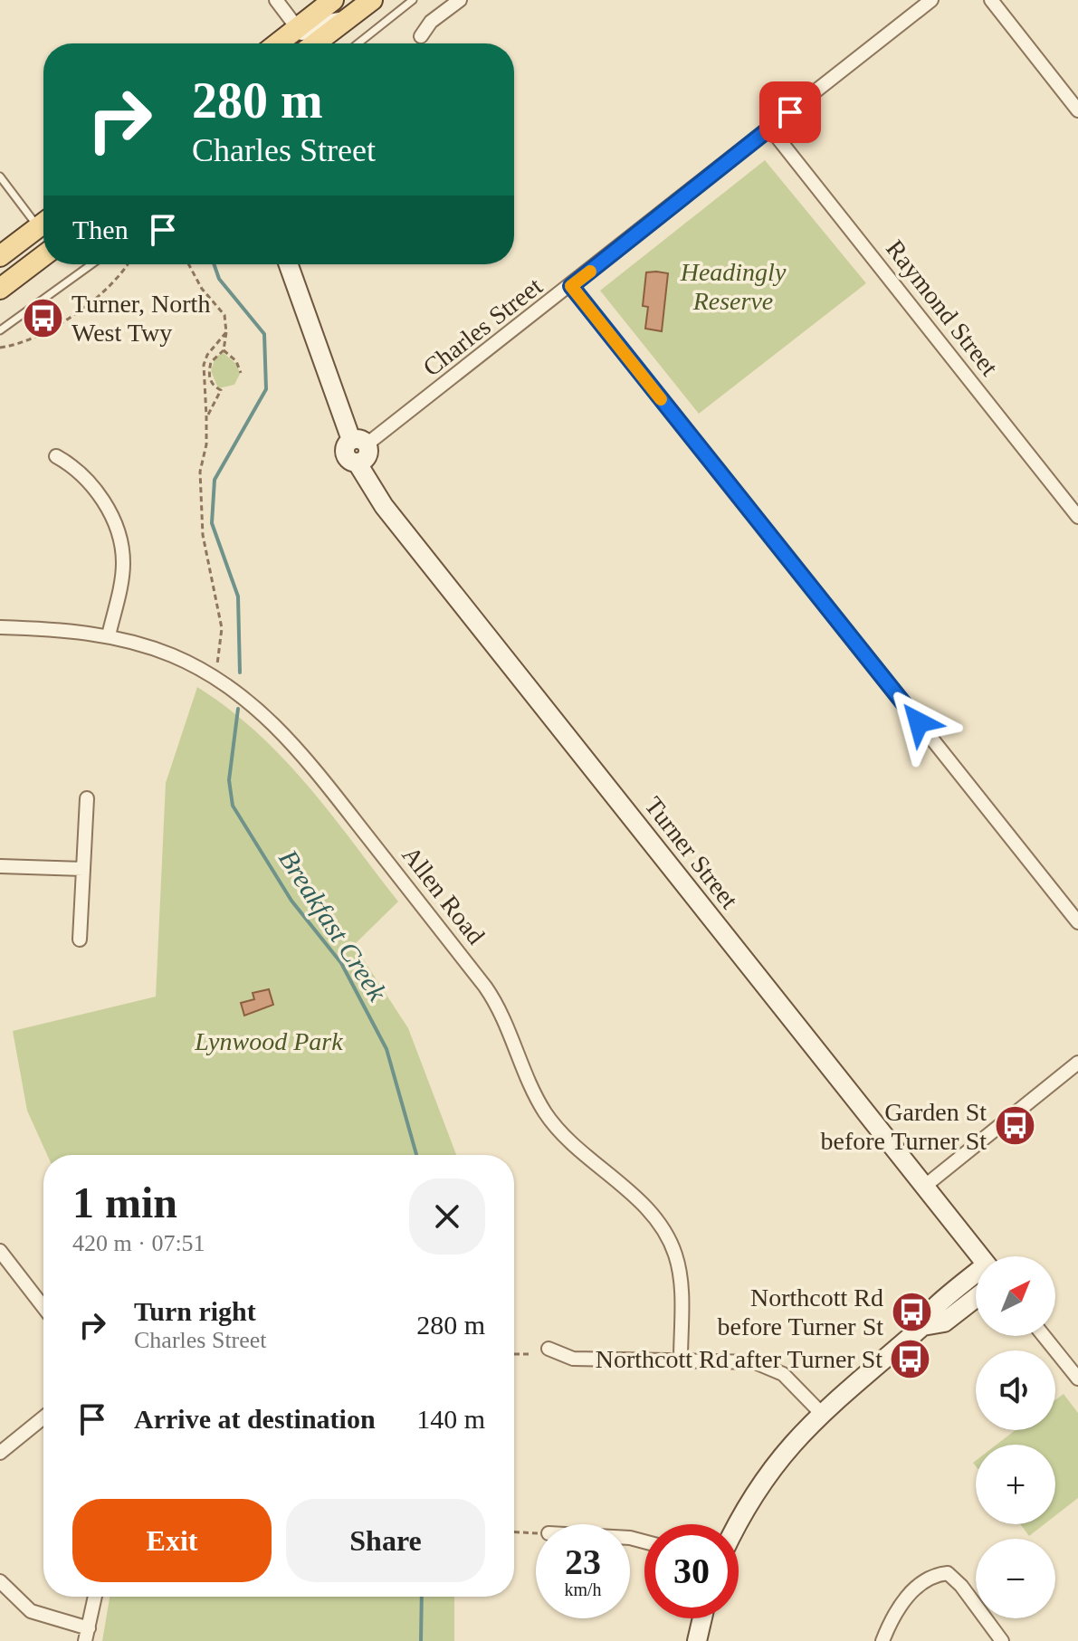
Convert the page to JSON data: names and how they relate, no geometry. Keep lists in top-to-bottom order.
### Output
{
  "streets": {
    "street": [
      "Raymond Street",
      "Charles Street",
      "Turner Street",
      "Allen Road"
    ]
  },
  "crossings": [
    ["Raymond Street", "Charles Street"],
    ["Charles Street", "Turner Street"]
  ],
  "water": ["Breakfast Creek"],
  "parks": ["Headingly Reserve", "Lynwood Park"],
  "places": {
    "bus stop": [
      "Turner, North West Twy",
      "Garden St before Turner St",
      "Northcott Rd before Turner St",
      "Northcott Rd after Turner St"
    ]
  },
  "north": "top right",
  "page": {
    "turn": ["280 m", "Charles Street"],
    "then": "Then",
    "heading": ["1 min", "420 m · 07:51"],
    "map_buttons": ["+", "−"],
    "list": [
      {
        "name": "Turn right",
        "note": "Charles Street",
        "value": "280 m"
      },
      {
        "name": "Arrive at destination",
        "value": "140 m"
      }
    ],
    "buttons": ["Exit", "Share"],
    "speed": "23 km/h",
    "limit": "30"
  }
}
